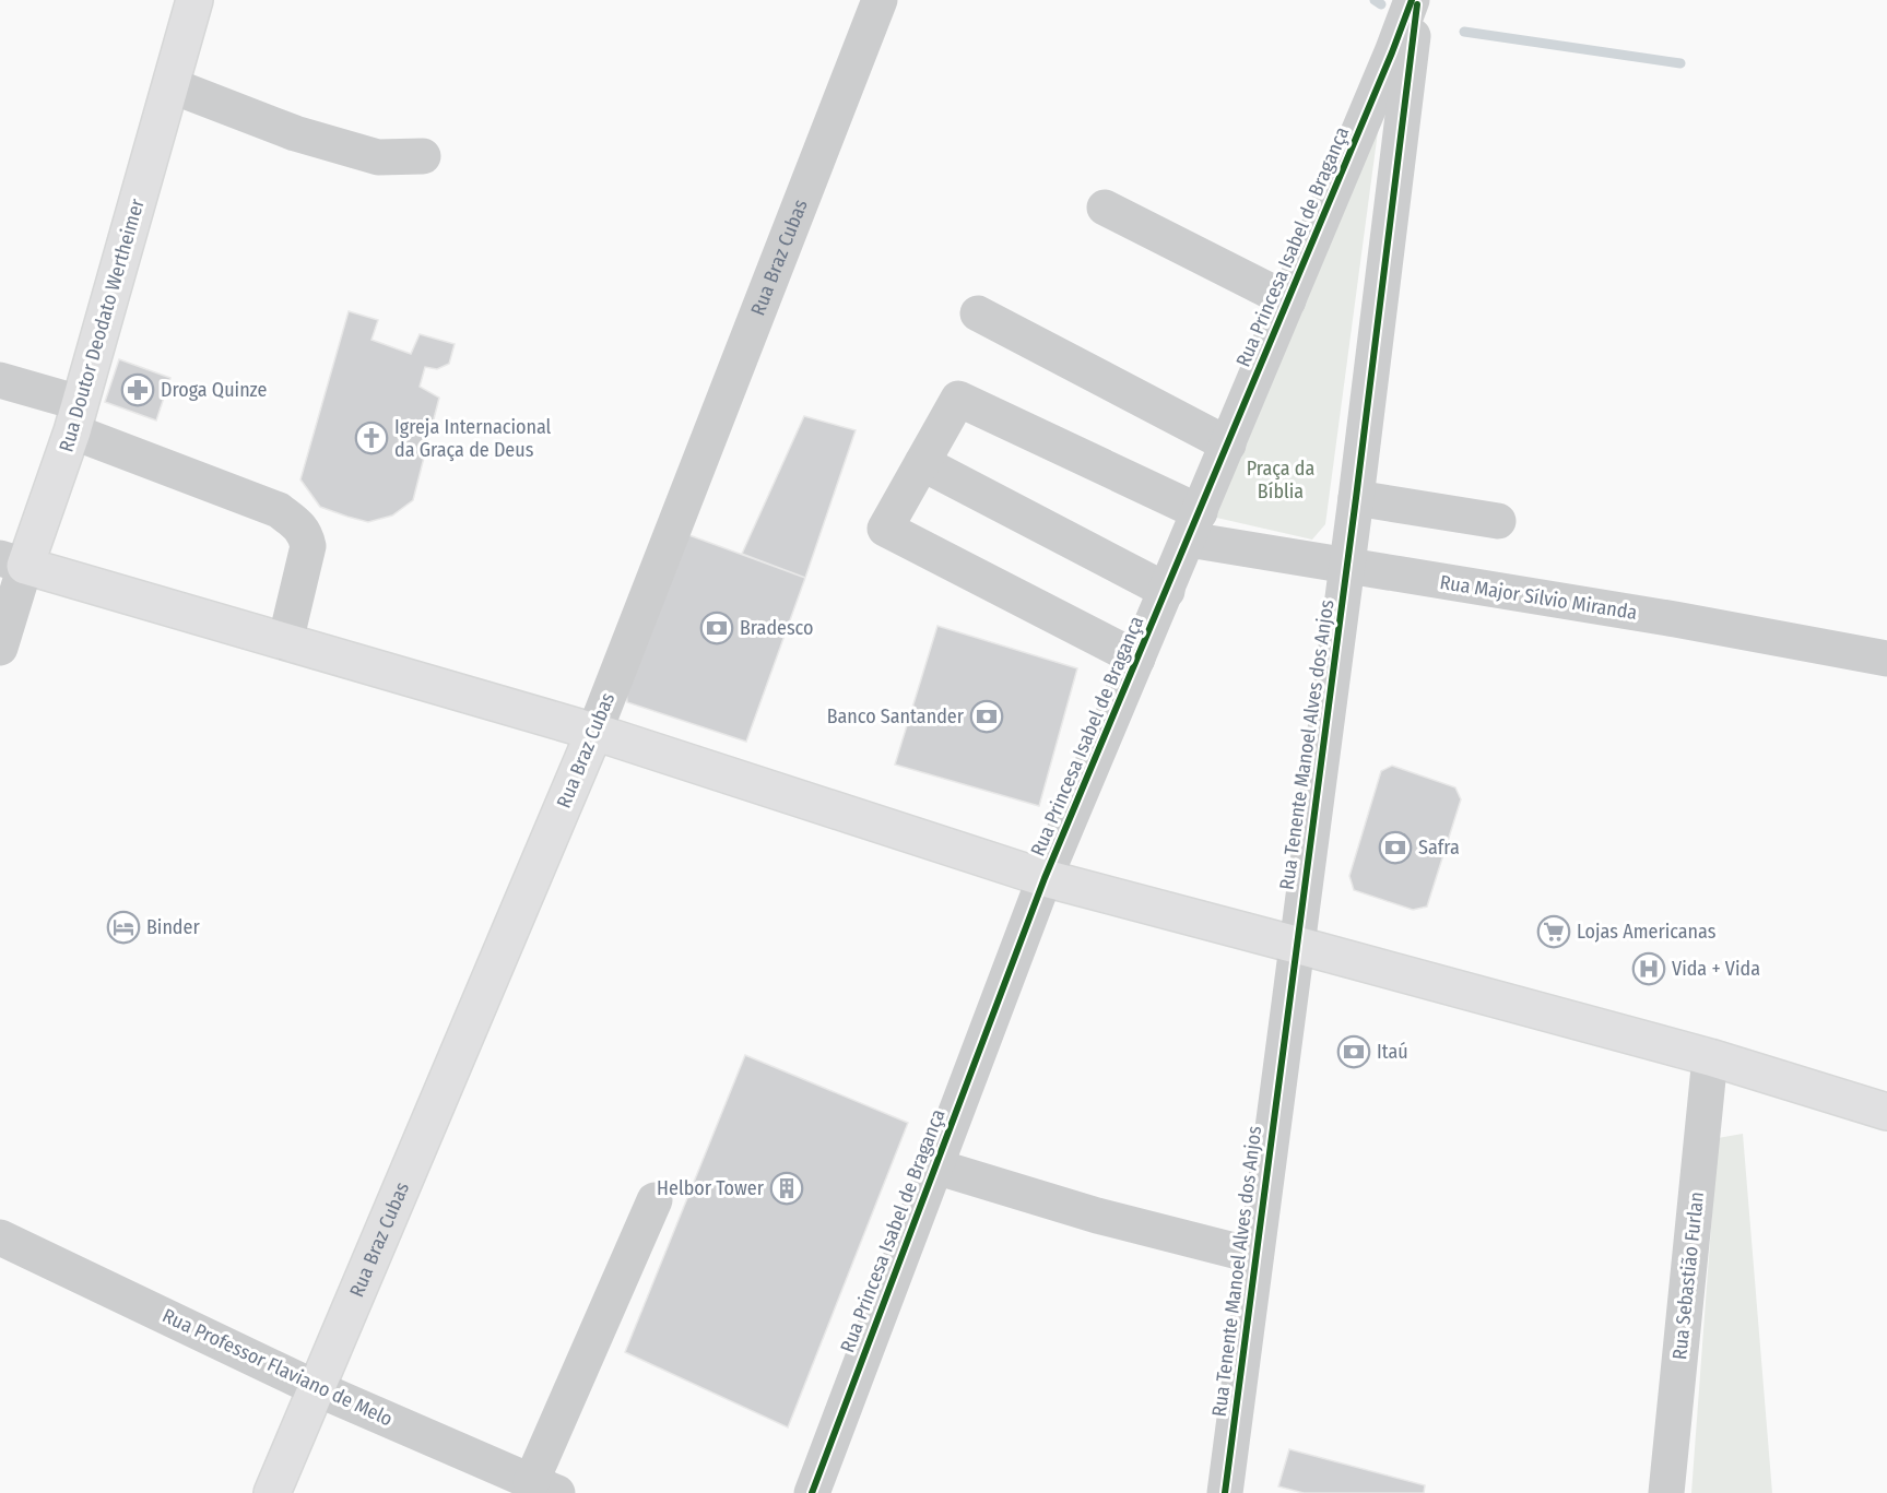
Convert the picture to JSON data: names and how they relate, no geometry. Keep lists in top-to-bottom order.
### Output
{
  "streets": {
    "main road": ["Rua Braz Cubas", "Rua Doutor Deodato Wertheimer"],
    "street": [
      "Rua Princesa Isabel de Bragança",
      "Rua Major Sílvio Miranda",
      "Rua Tenente Manoel Alves dos Anjos",
      "Rua Sebastião Furlan",
      "Rua Professor Flaviano de Melo"
    ]
  },
  "crossings": [
    ["Rua Princesa Isabel de Bragança", "Rua Major Sílvio Miranda"],
    ["Rua Princesa Isabel de Bragança", "Rua Tenente Manoel Alves dos Anjos"],
    ["Rua Braz Cubas", "Rua Professor Flaviano de Melo"],
    ["Rua Major Sílvio Miranda", "Rua Tenente Manoel Alves dos Anjos"]
  ],
  "parks": ["Praça da Bíblia"],
  "places": {
    "pharmacy": ["Droga Quinze"],
    "church": ["Igreja Internacional da Graça de Deus"],
    "bank": [
      "Bradesco",
      "Banco Santander",
      "Safra",
      "Itaú"
    ],
    "hotel": ["Binder"],
    "supermarket": ["Lojas Americanas"],
    "hospital": ["Vida + Vida"],
    "building": ["Helbor Tower"]
  }
}
